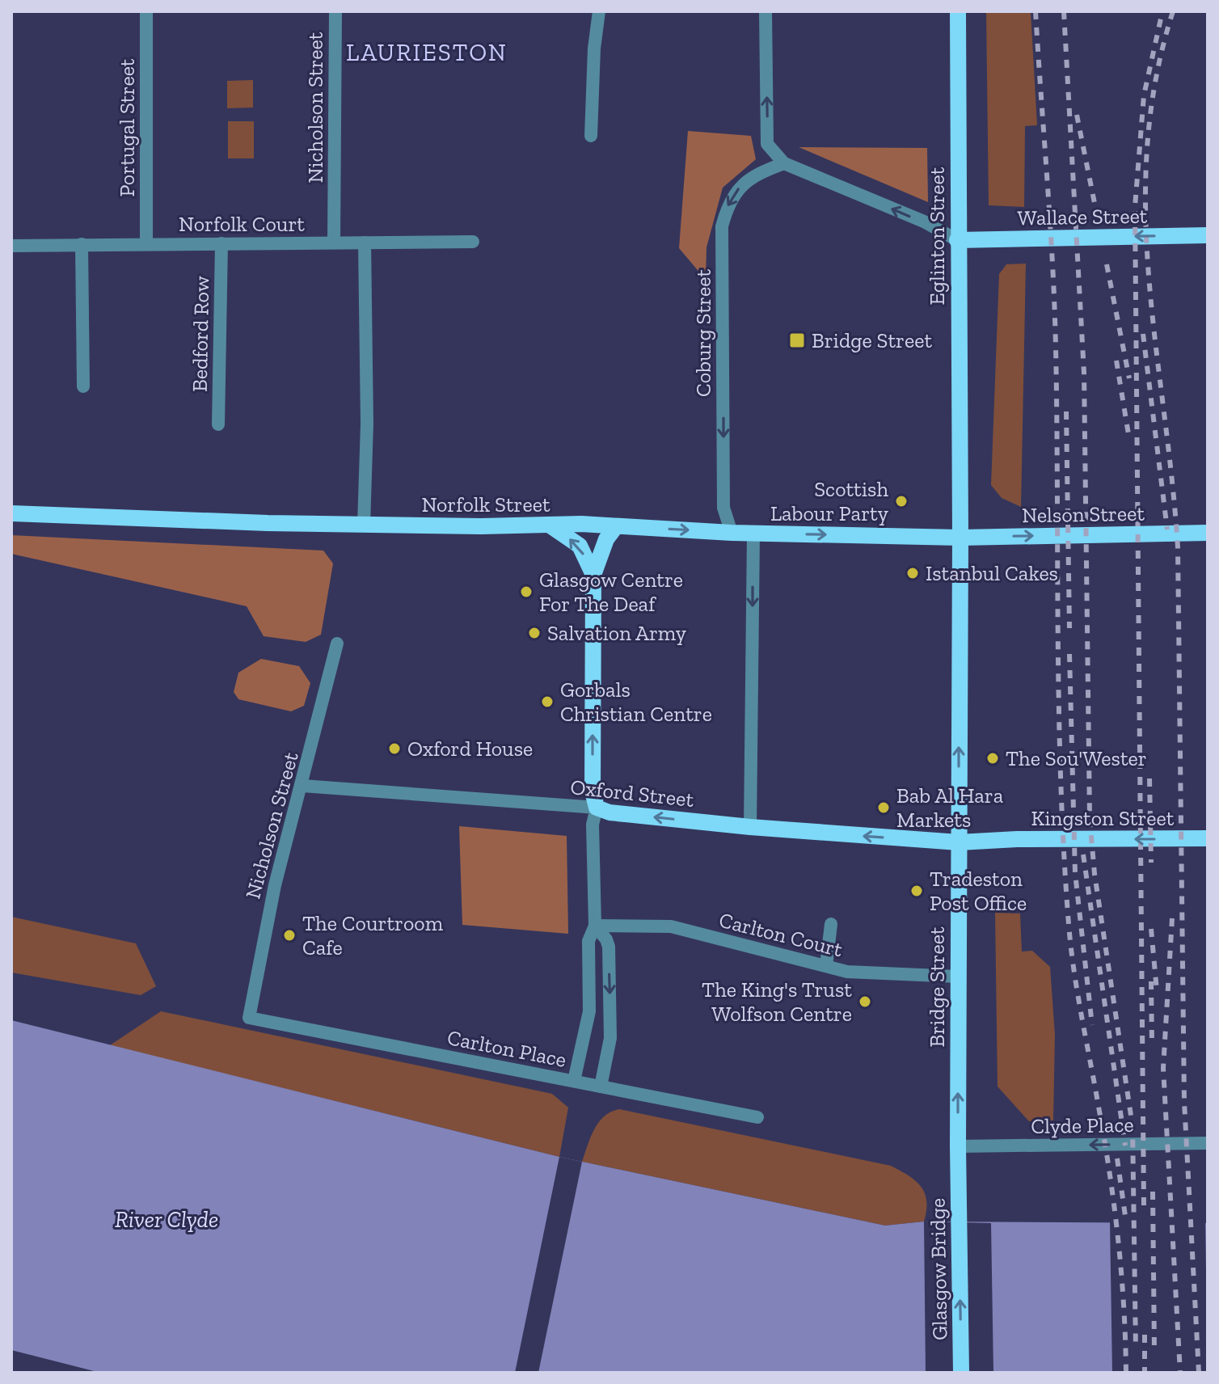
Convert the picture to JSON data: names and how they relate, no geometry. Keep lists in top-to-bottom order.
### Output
{
  "streets": {
    "main road": [
      "Wallace Street",
      "Eglinton Street",
      "Norfolk Street",
      "Nelson Street",
      "Oxford Street",
      "Kingston Street",
      "Bridge Street",
      "Glasgow Bridge"
    ],
    "street": [
      "Nicholson Street",
      "Portugal Street",
      "Norfolk Court",
      "Coburg Street",
      "Bedford Row",
      "Carlton Court",
      "Carlton Place",
      "Clyde Place"
    ]
  },
  "crossings": [
    ["Nicholson Street", "Norfolk Court"],
    ["Nicholson Street", "Oxford Street"],
    ["Nicholson Street", "Carlton Place"],
    ["Portugal Street", "Norfolk Court"],
    ["Wallace Street", "Eglinton Street"],
    ["Norfolk Court", "Bedford Row"],
    ["Eglinton Street", "Norfolk Street"],
    ["Eglinton Street", "Nelson Street"],
    ["Eglinton Street", "Bridge Street"],
    ["Coburg Street", "Norfolk Street"],
    ["Norfolk Street", "Nelson Street"],
    ["Norfolk Street", "Bridge Street"],
    ["Nelson Street", "Bridge Street"],
    ["Oxford Street", "Kingston Street"],
    ["Oxford Street", "Bridge Street"],
    ["Kingston Street", "Bridge Street"],
    ["Carlton Court", "Bridge Street"],
    ["Bridge Street", "Clyde Place"],
    ["Bridge Street", "Glasgow Bridge"]
  ],
  "one_way": [
    "Wallace Street",
    "Coburg Street",
    "Nelson Street",
    "Oxford Street",
    "Kingston Street",
    "Bridge Street",
    "Clyde Place",
    "Glasgow Bridge"
  ],
  "districts": ["LAURIESTON"],
  "water": ["River Clyde"],
  "places": {
    "transit": ["Bridge Street"],
    "other": [
      "Scottish Labour Party",
      "Istanbul Cakes",
      "Glasgow Centre For The Deaf",
      "Salvation Army",
      "Gorbals Christian Centre",
      "Oxford House",
      "The Sou'Wester",
      "Bab Al Hara Markets",
      "Tradeston Post Office",
      "The Courtroom Cafe",
      "The King's Trust Wolfson Centre"
    ]
  }
}
